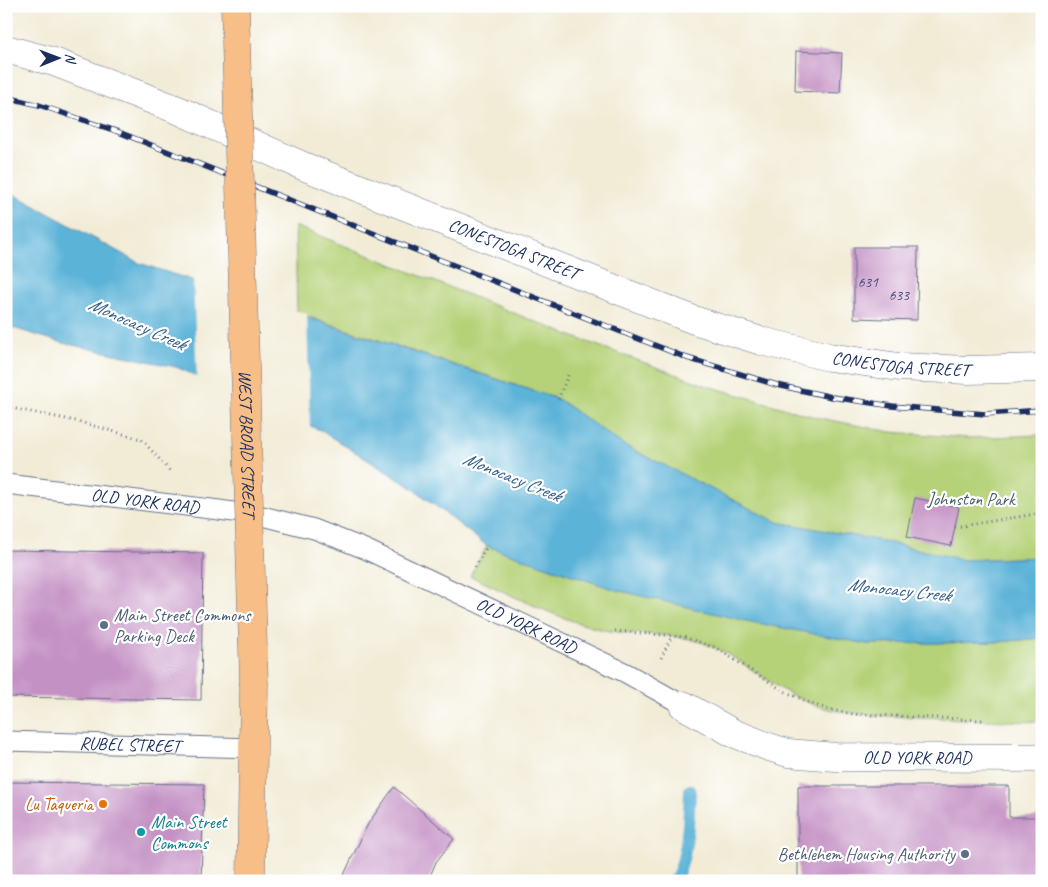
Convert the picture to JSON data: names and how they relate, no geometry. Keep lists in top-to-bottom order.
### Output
{
  "streets": {
    "main road": ["WEST BROAD STREET"],
    "street": ["CONESTOGA STREET", "OLD YORK ROAD"],
    "lane": ["RUBEL STREET"]
  },
  "crossings": [
    ["WEST BROAD STREET", "RUBEL STREET"]
  ],
  "water": ["Monocacy Creek"],
  "parks": ["Johnston Park"],
  "places": [
    "Main Street Commons Parking Deck",
    "Lu Taqueria",
    "Main Street Commons",
    "Bethlehem Housing Authority"
  ],
  "house_numbers": ["631", "633"],
  "north": "right"
}
